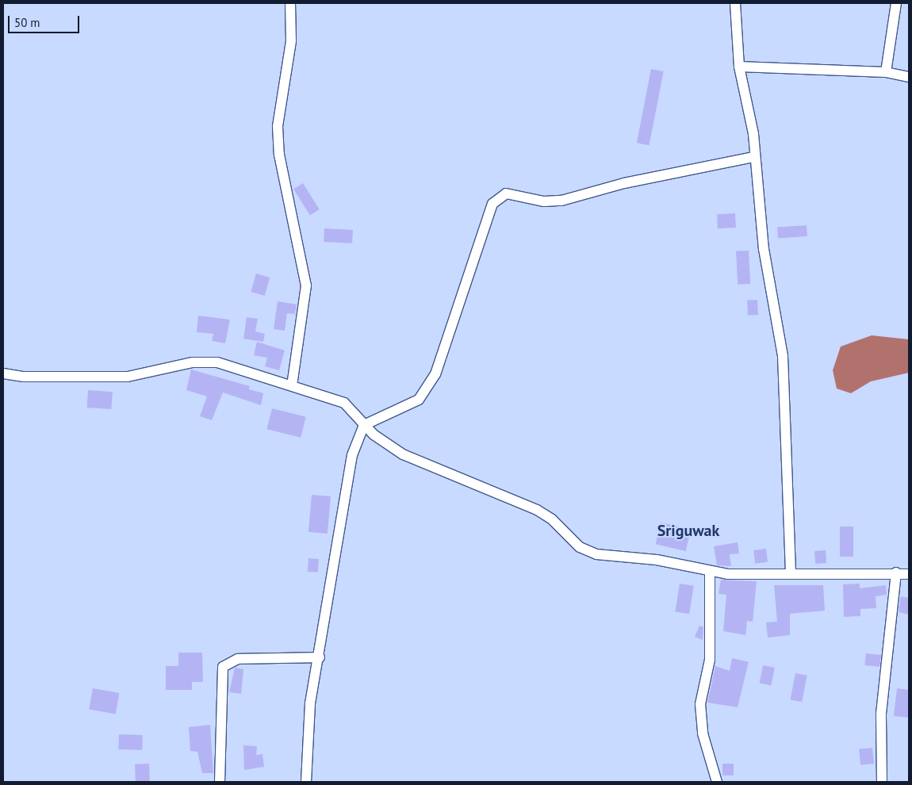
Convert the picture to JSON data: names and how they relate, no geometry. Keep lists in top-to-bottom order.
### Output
{
  "districts": ["Sriguwak"],
  "scale_bar": "50 m"
}
